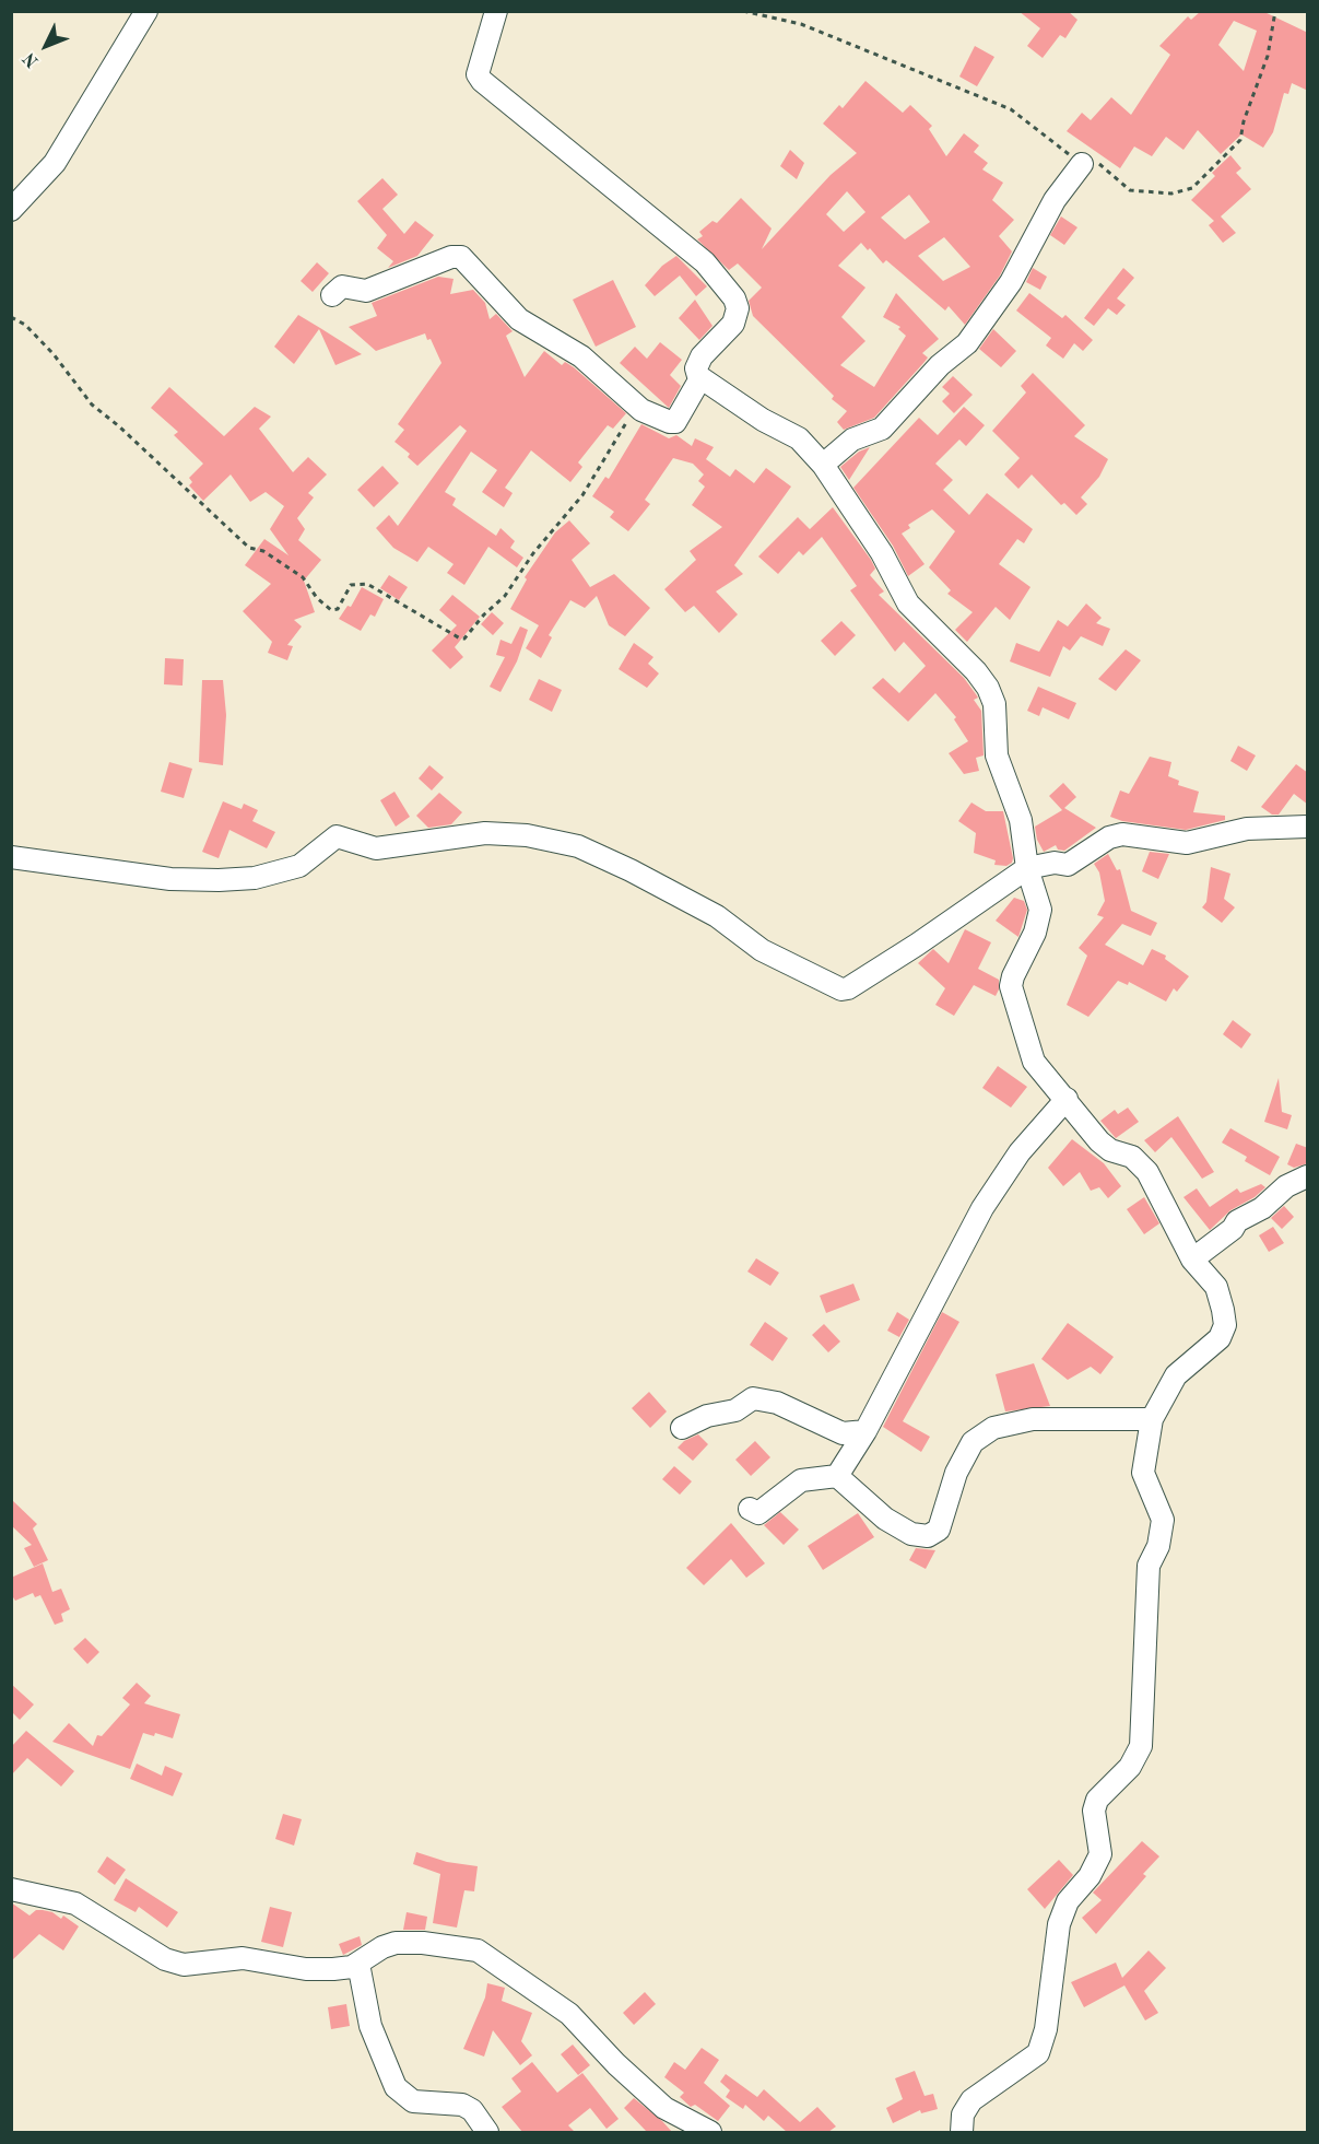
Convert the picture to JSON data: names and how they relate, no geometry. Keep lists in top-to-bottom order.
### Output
{
  "north": "bottom left"
}
